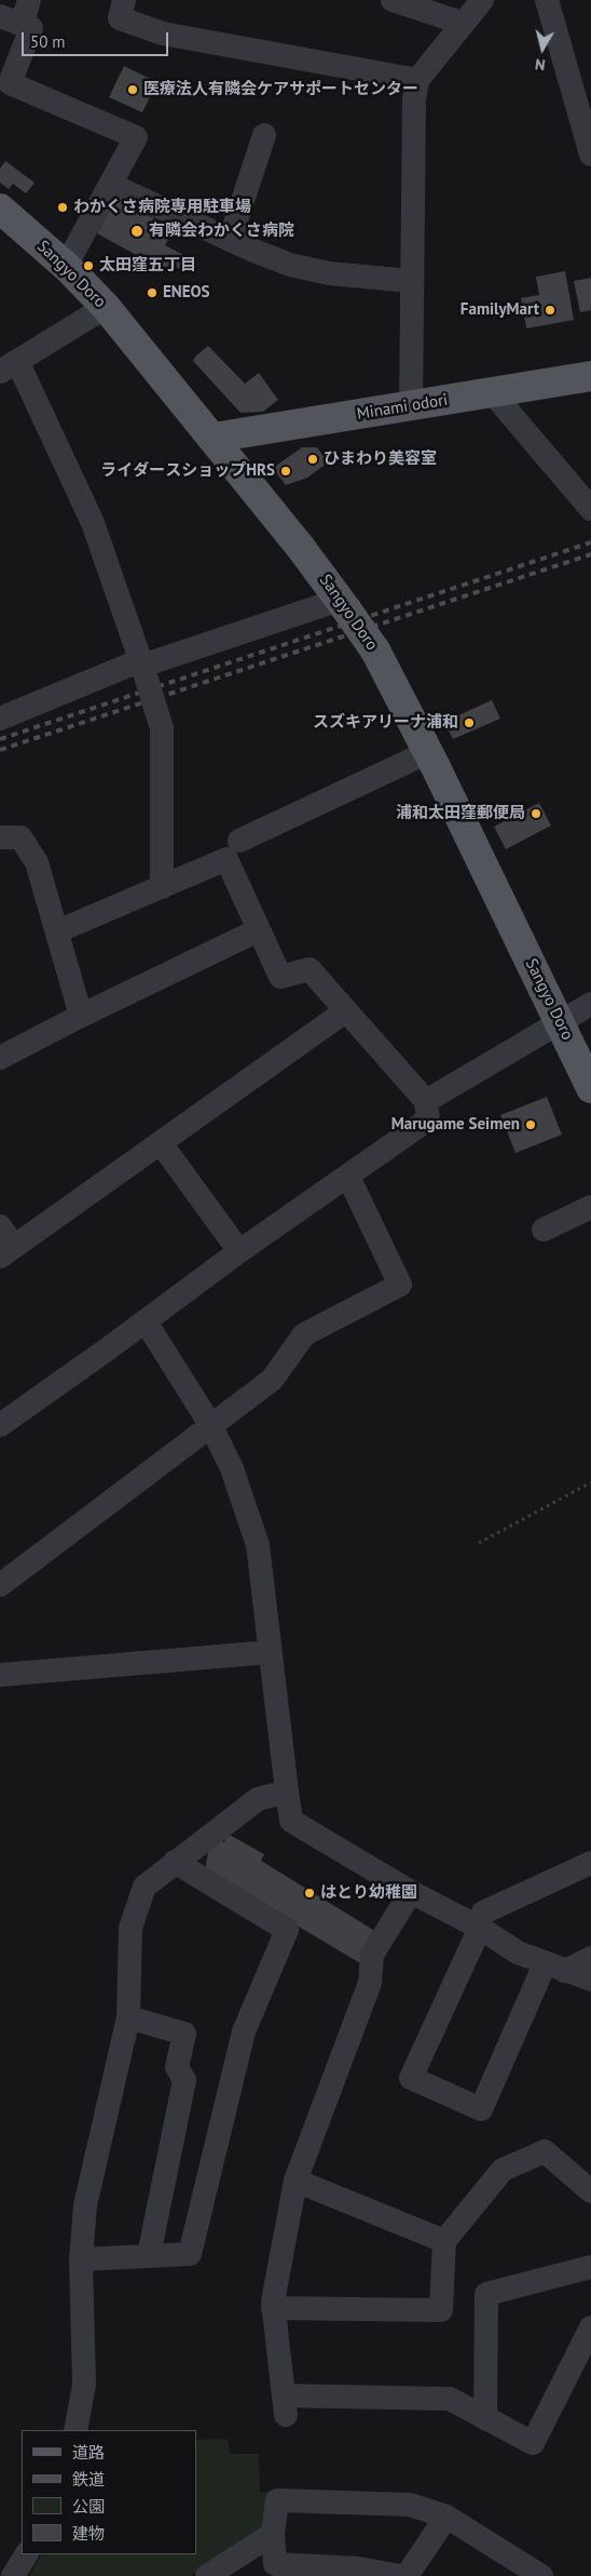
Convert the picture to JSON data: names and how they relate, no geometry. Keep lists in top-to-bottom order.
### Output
{
  "streets": {
    "main road": ["Sangyo Doro", "Minami odori"]
  },
  "crossings": [
    ["Sangyo Doro", "Minami odori"]
  ],
  "places": [
    "医療法人有隣会ケアサポートセンター",
    "わかくさ病院専用駐車場",
    "有隣会わかくさ病院",
    "太田窪五丁目",
    "ENEOS",
    "FamilyMart",
    "ひまわり美容室",
    "ライダースショップHRS",
    "スズキアリーナ浦和",
    "浦和太田窪郵便局",
    "Marugame Seimen",
    "はとり幼稚園"
  ],
  "legend": [
    "道路",
    "鉄道",
    "公園",
    "建物"
  ],
  "scale_bar": "50 m",
  "north": "bottom"
}
